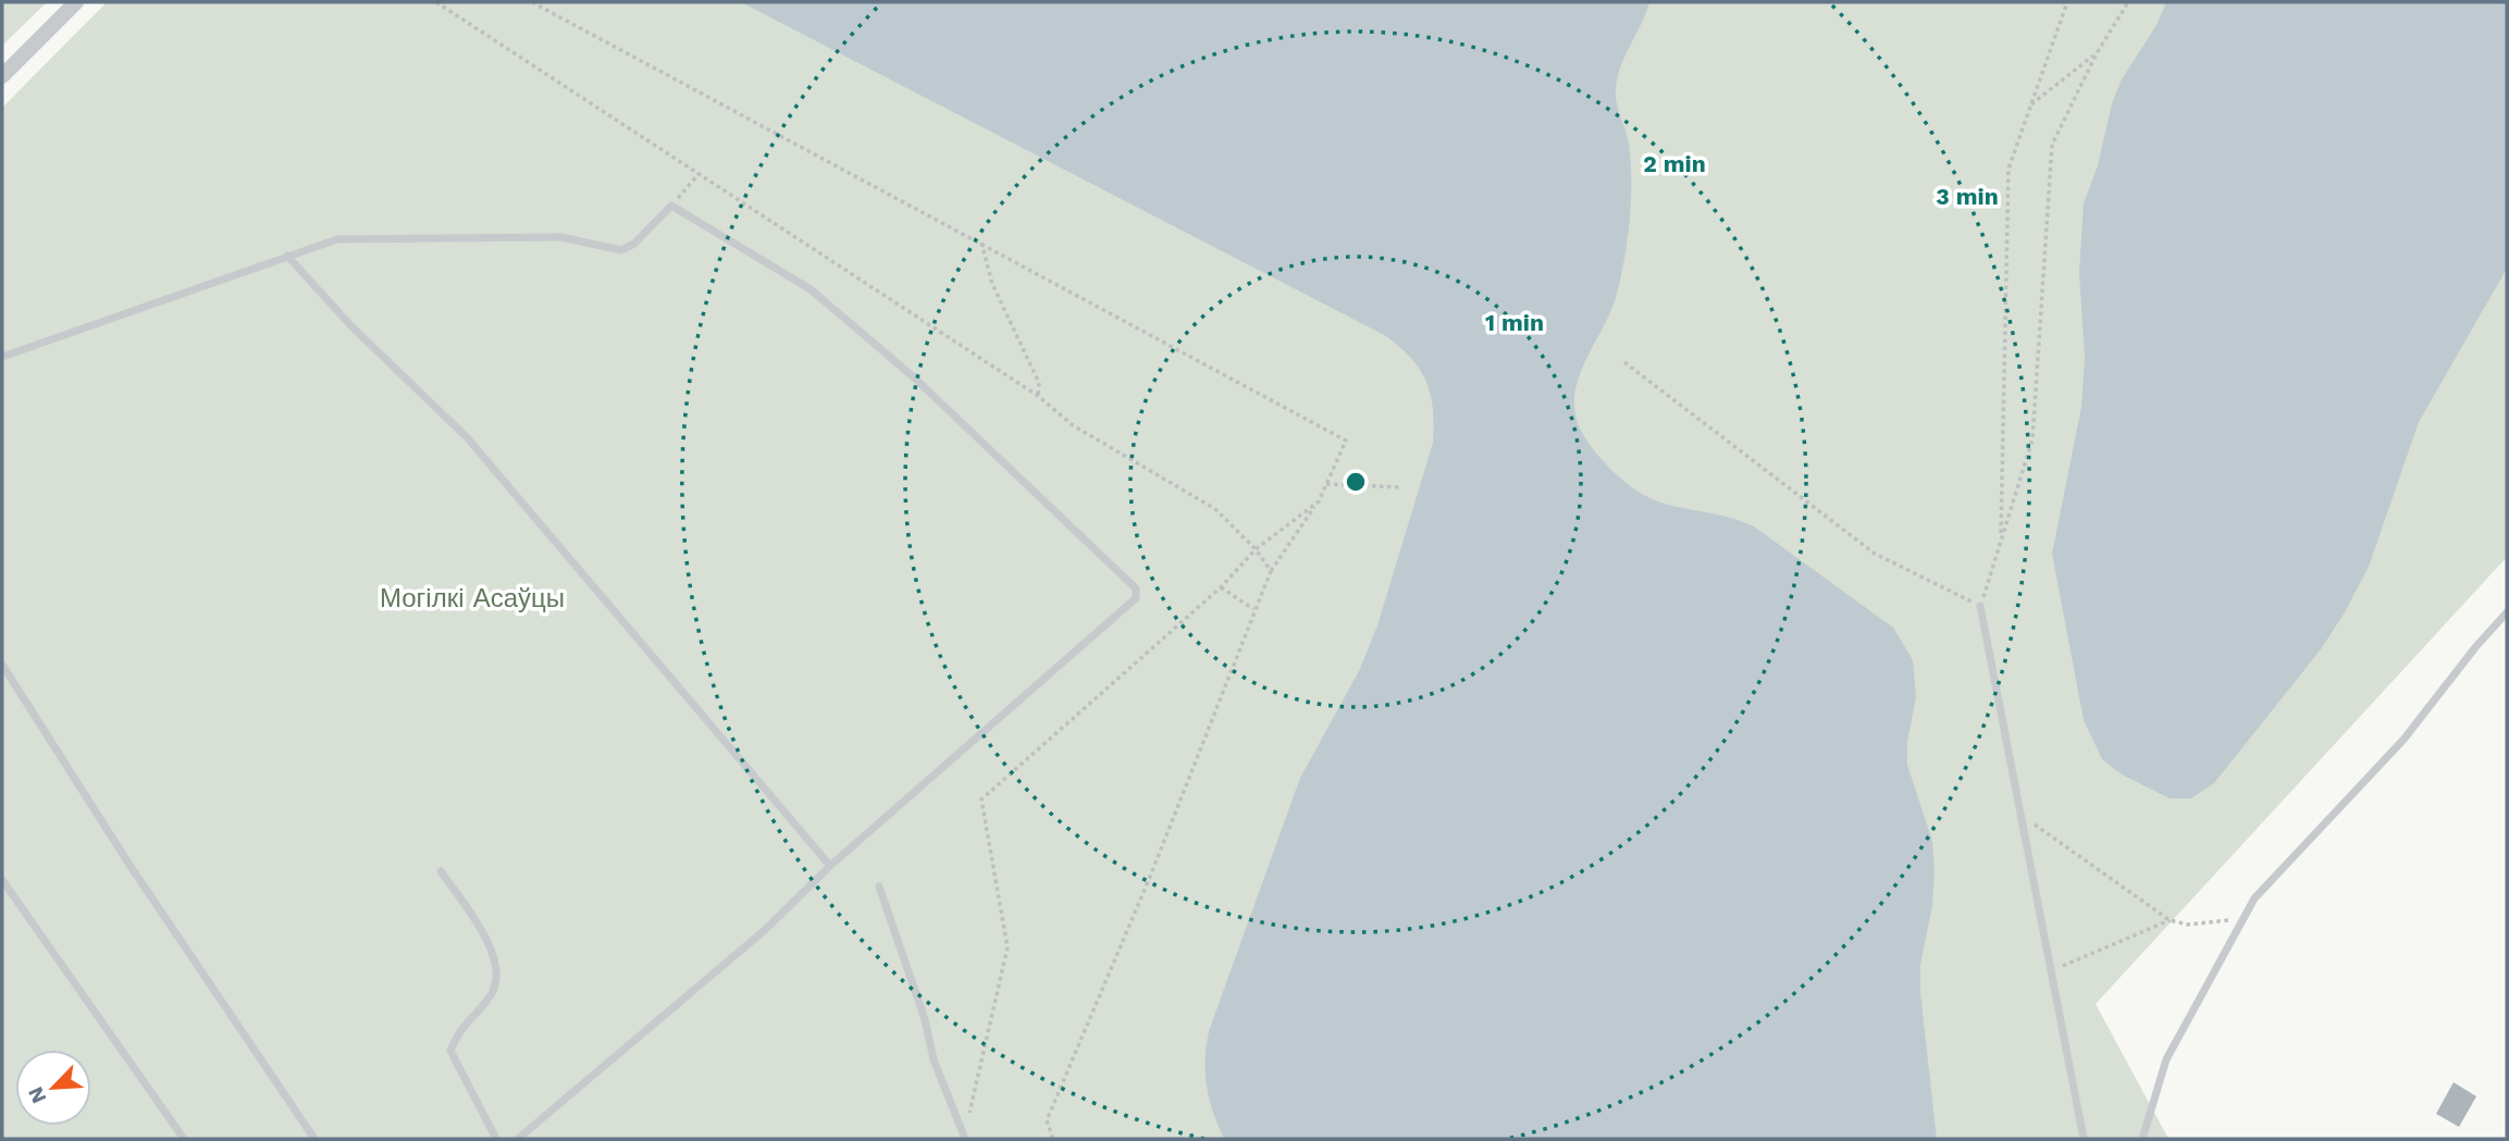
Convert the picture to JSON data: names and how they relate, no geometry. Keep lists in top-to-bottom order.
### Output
{
  "parks": ["Могілкі Асаўцы"],
  "north": "bottom left",
  "rings": ["2 min", "3 min", "1 min"]
}
